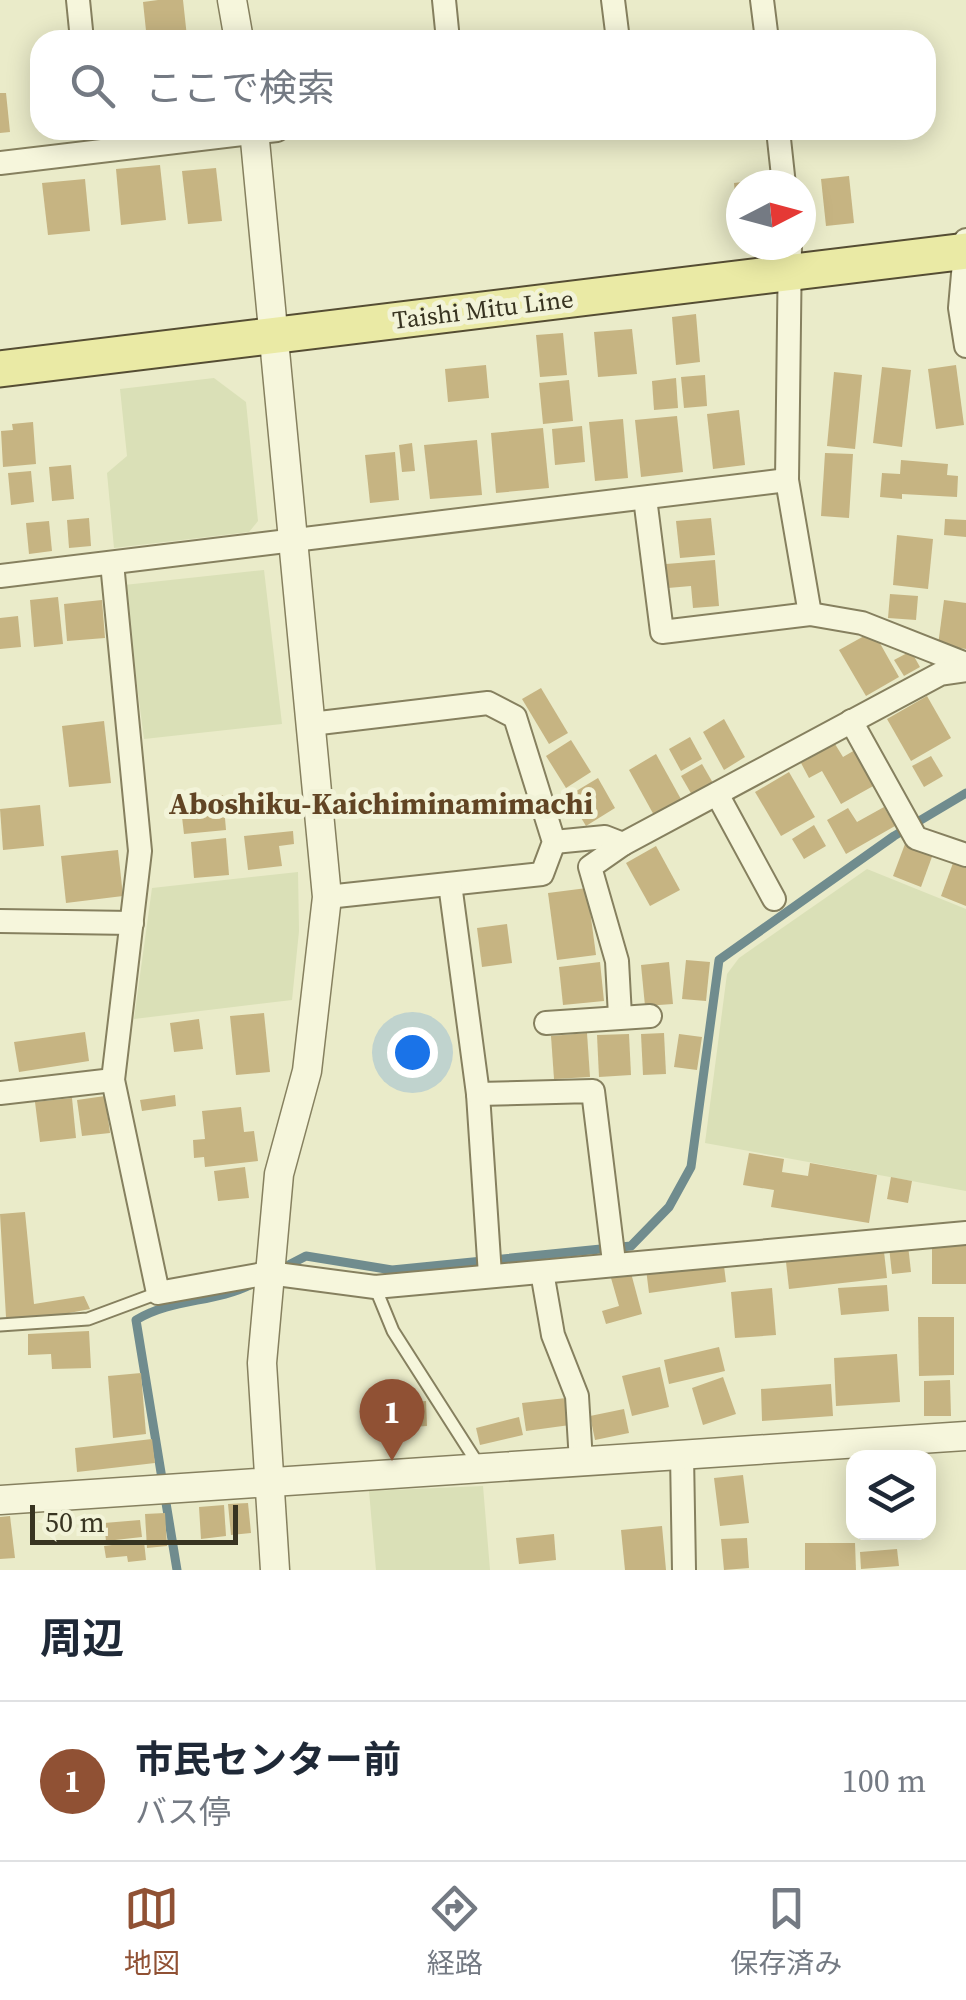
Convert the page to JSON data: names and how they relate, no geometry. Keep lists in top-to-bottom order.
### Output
{
  "streets": {
    "main road": ["Taishi Mitu Line"]
  },
  "districts": ["Aboshiku-Kaichiminamimachi"],
  "scale_bar": "50 m",
  "north": "right",
  "page": {
    "search": "ここで検索",
    "pins": "1",
    "scale": "50 m",
    "heading": "周辺",
    "list": [
      {
        "mark": "1",
        "name": "市民センター前",
        "note": "バス停",
        "value": "100 m"
      }
    ],
    "nav": ["地図", "経路", "保存済み"]
  }
}
